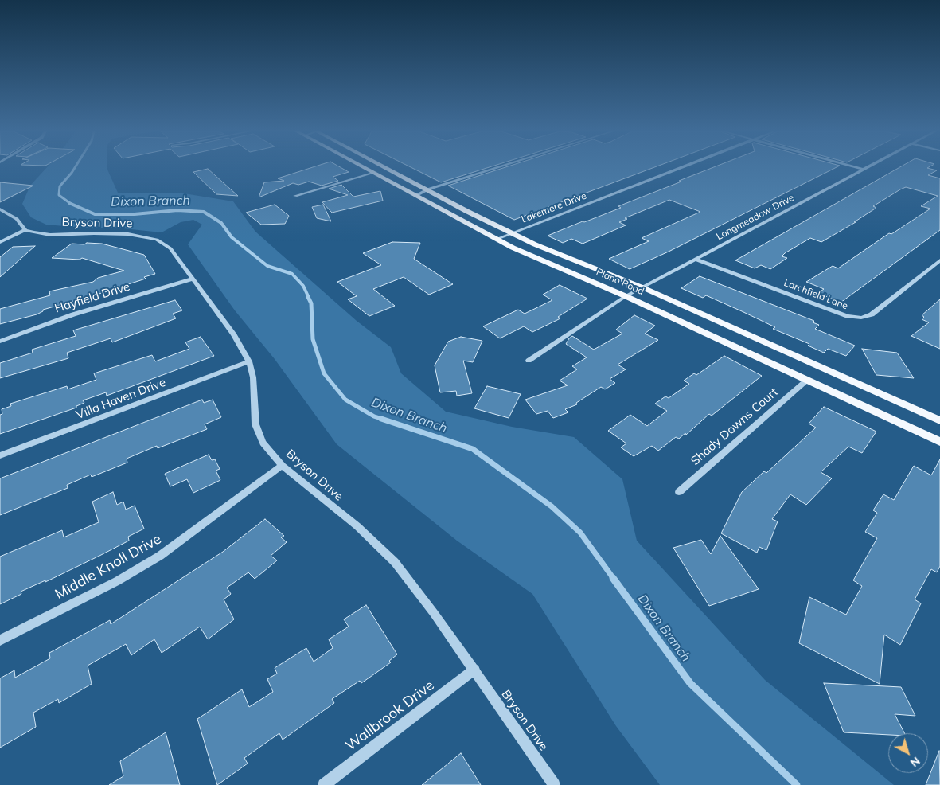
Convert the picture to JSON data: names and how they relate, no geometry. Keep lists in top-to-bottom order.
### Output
{
  "streets": {
    "main road": ["Plano Road"],
    "street": [
      "Lakemere Drive",
      "Longmeadow Drive",
      "Bryson Drive",
      "Larchfield Lane",
      "Hayfield Drive",
      "Villa Haven Drive",
      "Shady Downs Court",
      "Middle Knoll Drive",
      "Wallbrook Drive"
    ]
  },
  "crossings": [
    ["Lakemere Drive", "Plano Road"],
    ["Longmeadow Drive", "Plano Road"],
    ["Longmeadow Drive", "Larchfield Lane"],
    ["Bryson Drive", "Hayfield Drive"],
    ["Bryson Drive", "Villa Haven Drive"],
    ["Bryson Drive", "Middle Knoll Drive"],
    ["Bryson Drive", "Wallbrook Drive"],
    ["Plano Road", "Shady Downs Court"]
  ],
  "water": ["Dixon Branch"],
  "north": "bottom right"
}
